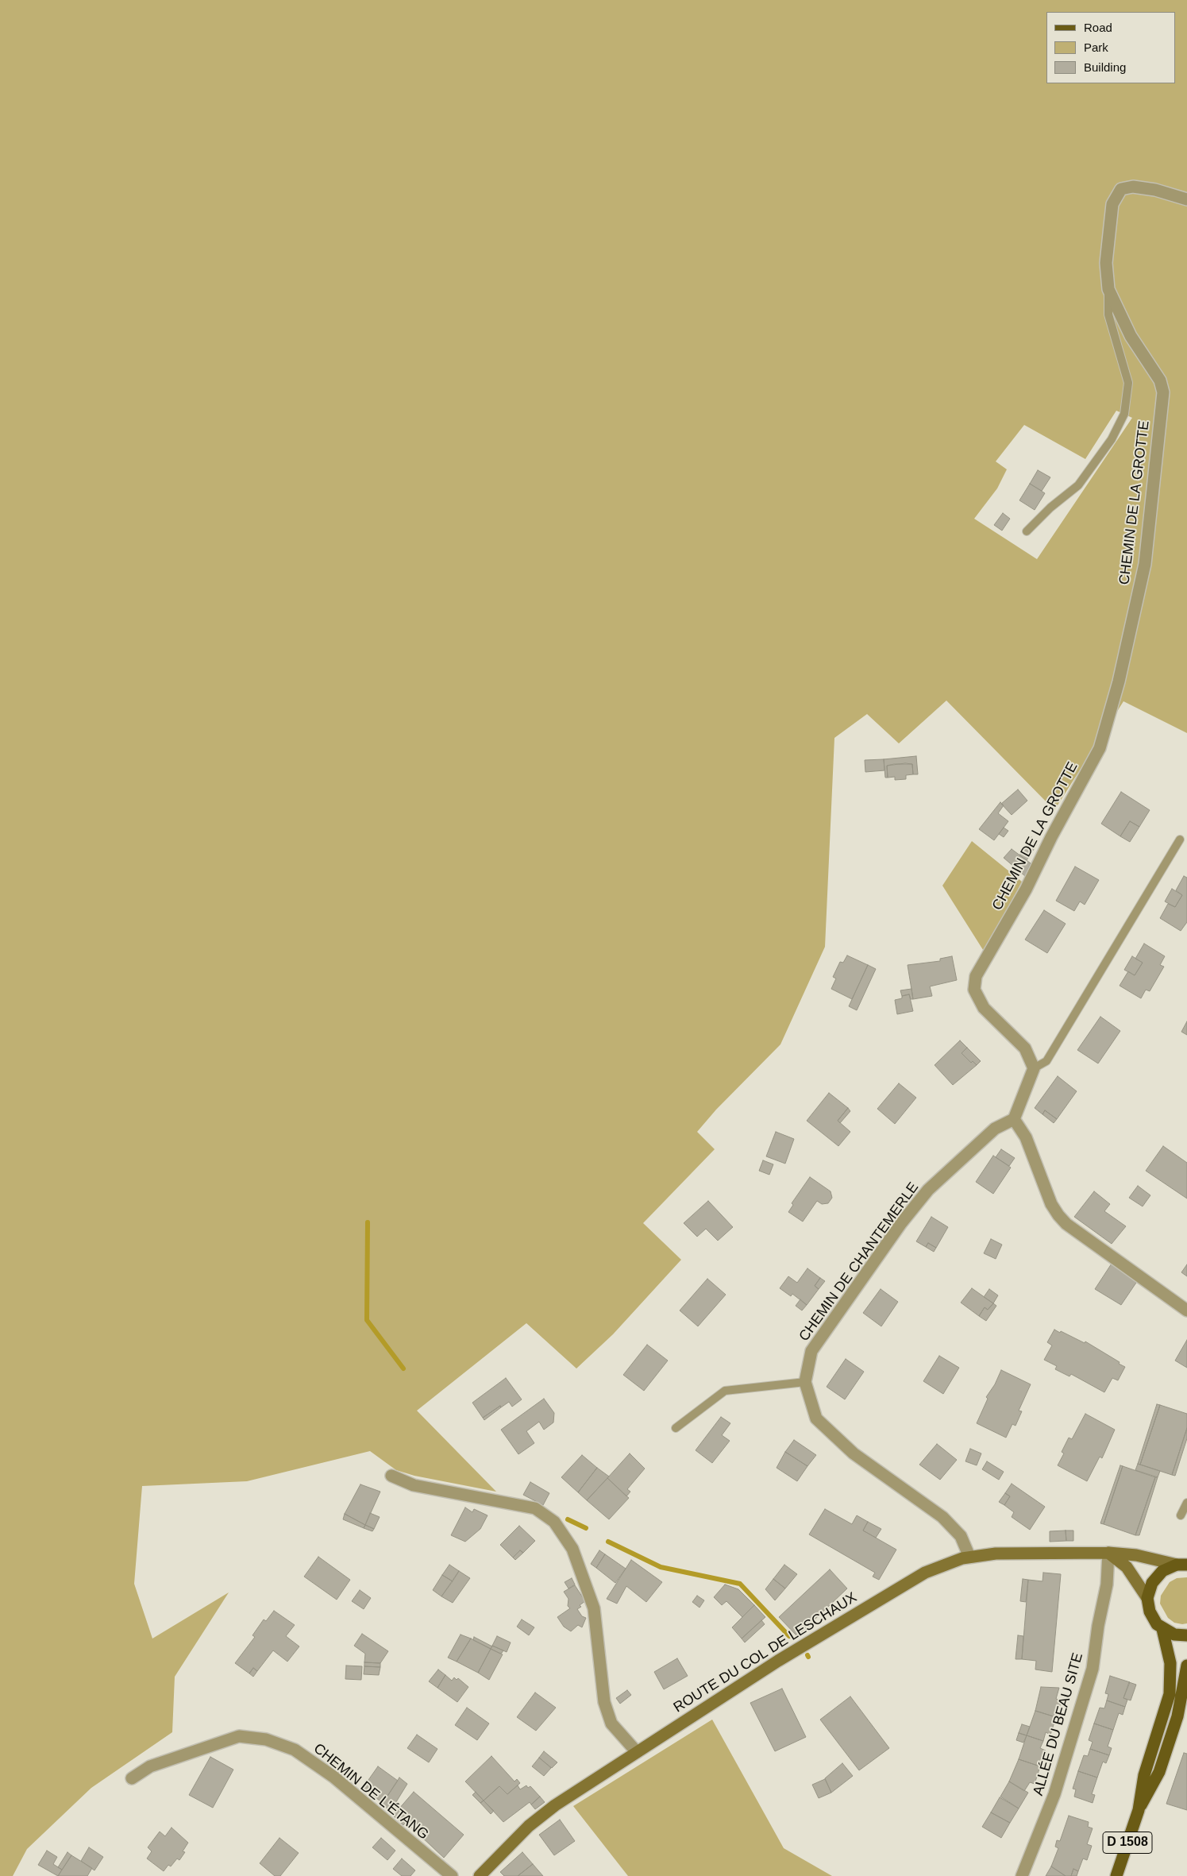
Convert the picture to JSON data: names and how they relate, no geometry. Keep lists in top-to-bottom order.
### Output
{
  "streets": {
    "main road": ["ROUTE DU COL DE LESCHAUX", "D 1508"],
    "street": [
      "CHEMIN DE LA GROTTE",
      "CHEMIN DE CHANTEMERLE",
      "ALLÉE DU BEAU SITE",
      "CHEMIN DE L'ÉTANG"
    ]
  },
  "crossings": [
    ["CHEMIN DE CHANTEMERLE", "ROUTE DU COL DE LESCHAUX"],
    ["ROUTE DU COL DE LESCHAUX", "ALLÉE DU BEAU SITE"]
  ],
  "legend": ["Road", "Park", "Building"]
}
